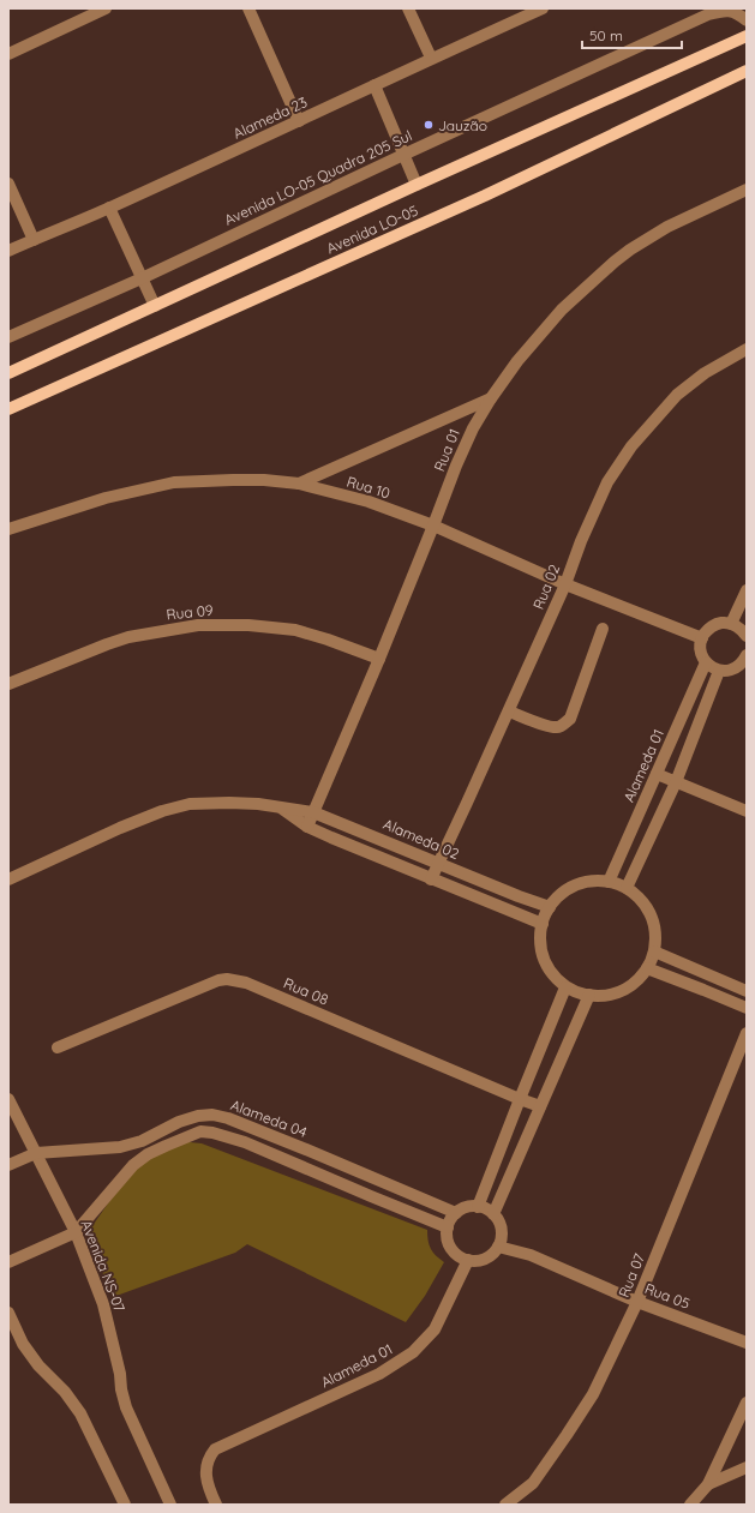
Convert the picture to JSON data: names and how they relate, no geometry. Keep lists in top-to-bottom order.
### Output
{
  "streets": {
    "main road": ["Avenida LO-05"],
    "street": [
      "Alameda 23",
      "Avenida LO-05 Quadra 205 Sul",
      "Rua 01",
      "Rua 10",
      "Rua 02",
      "Rua 09",
      "Alameda 01",
      "Alameda 02",
      "Rua 08",
      "Alameda 04",
      "Avenida NS-07",
      "Rua 07",
      "Rua 05"
    ]
  },
  "crossings": [
    ["Rua 01", "Rua 10"],
    ["Rua 01", "Rua 09"],
    ["Rua 01", "Alameda 02"],
    ["Rua 10", "Rua 02"],
    ["Rua 02", "Alameda 02"],
    ["Alameda 01", "Alameda 02"],
    ["Alameda 01", "Alameda 04"],
    ["Alameda 01", "Rua 05"],
    ["Alameda 04", "Avenida NS-07"],
    ["Alameda 04", "Rua 05"],
    ["Rua 07", "Rua 05"]
  ],
  "places": ["Jauzão"],
  "scale_bar": "50 m"
}
